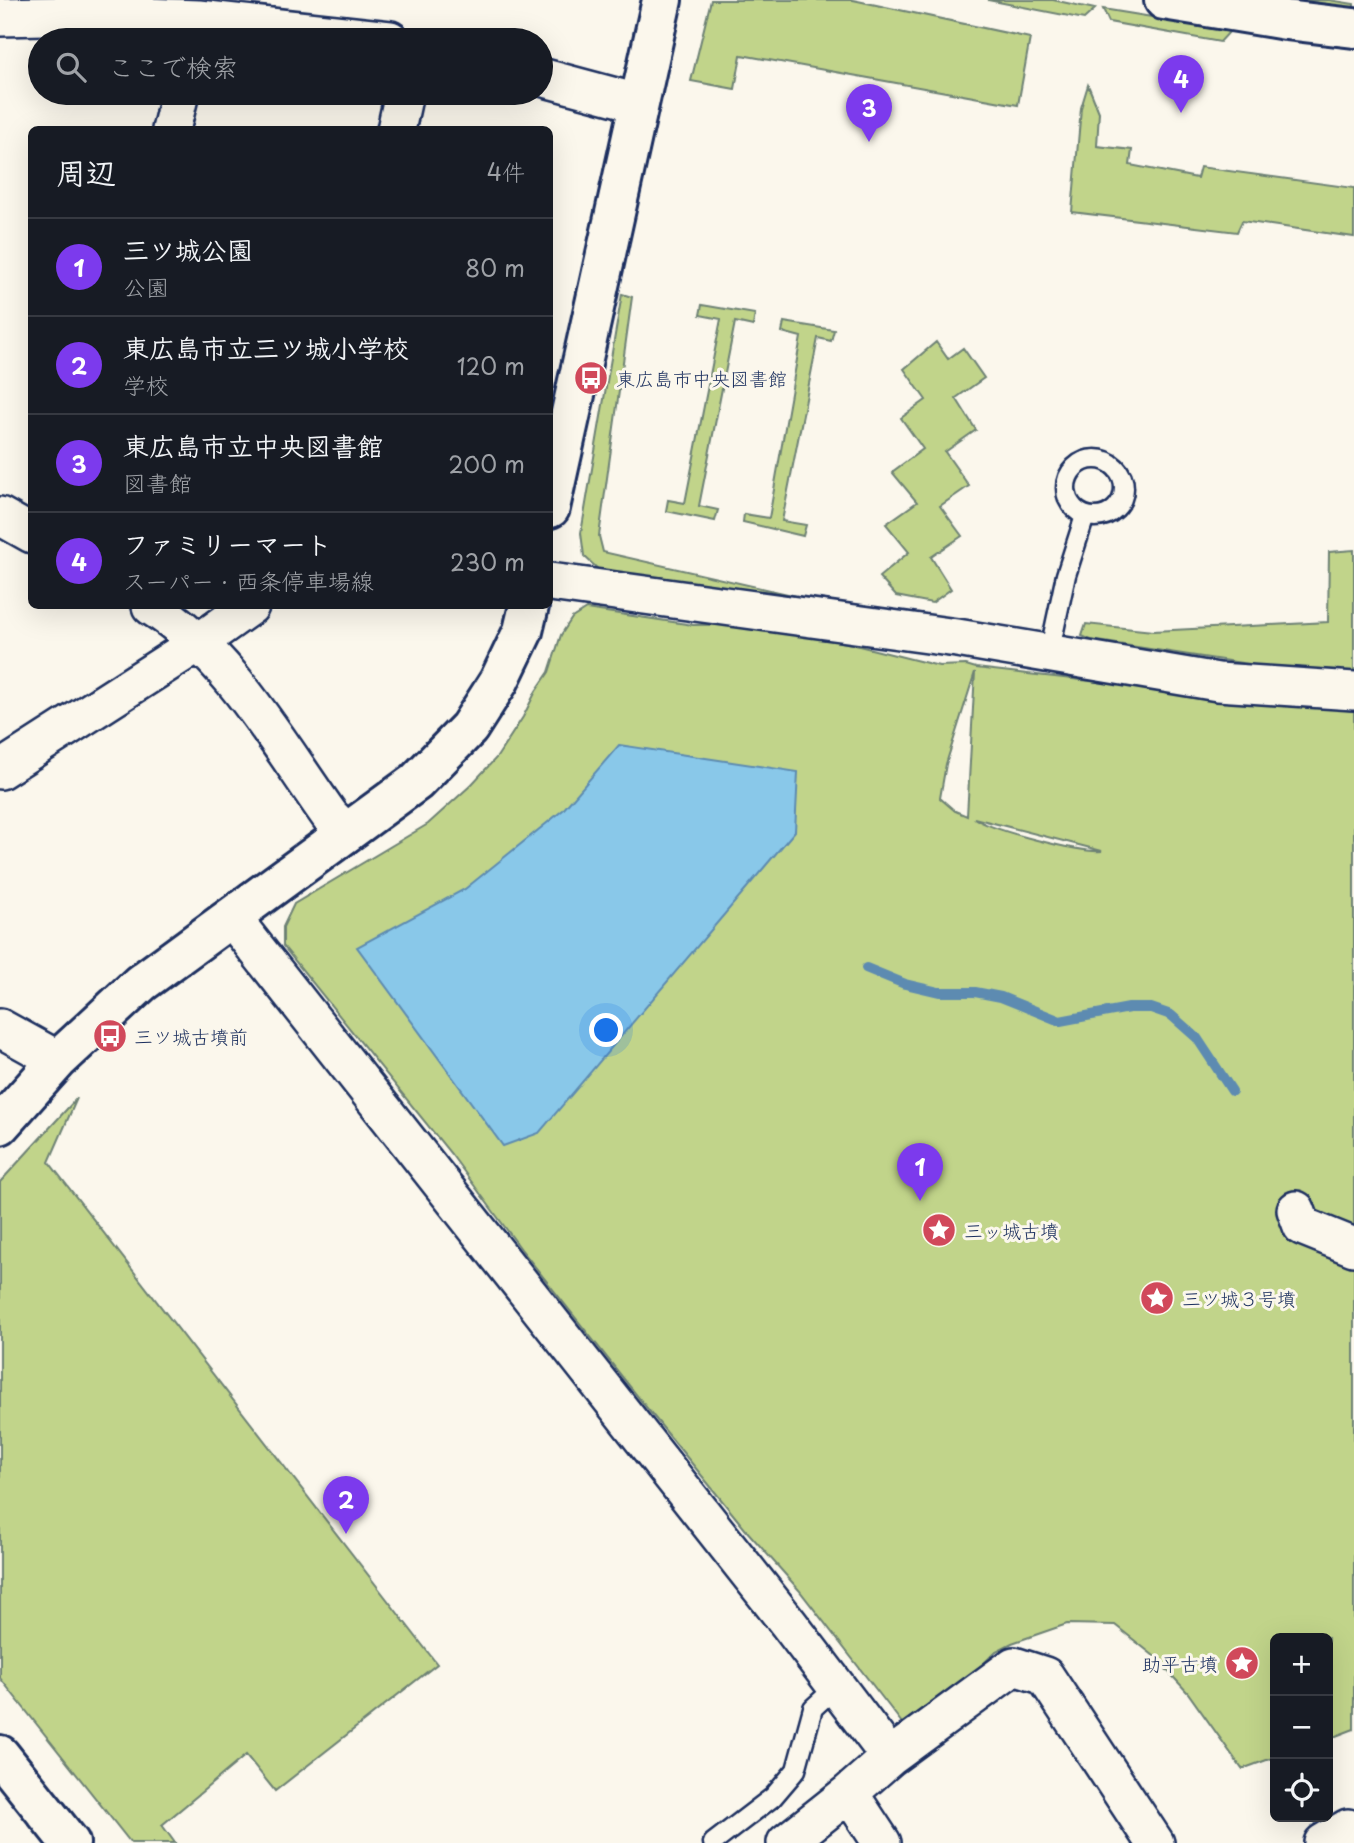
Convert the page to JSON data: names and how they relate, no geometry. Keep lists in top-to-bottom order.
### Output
{
  "places": {
    "bus stop": ["東広島市中央図書館", "三ツ城古墳前"],
    "place": ["三ッ城古墳", "三ツ城３号墳", "助平古墳"]
  },
  "page": {
    "search": "ここで検索",
    "pins": [
      "4",
      "3",
      "1",
      "2"
    ],
    "heading": ["周辺", "4件"],
    "list": [
      {
        "mark": "1",
        "name": "三ツ城公園",
        "note": "公園",
        "value": "80 m"
      },
      {
        "mark": "2",
        "name": "東広島市立三ツ城小学校",
        "note": "学校",
        "value": "120 m"
      },
      {
        "mark": "3",
        "name": "東広島市立中央図書館",
        "note": "図書館",
        "value": "200 m"
      },
      {
        "mark": "4",
        "name": "ファミリーマート",
        "note": "スーパー · 西条停車場線",
        "value": "230 m"
      }
    ],
    "map_buttons": ["+", "−"]
  }
}
